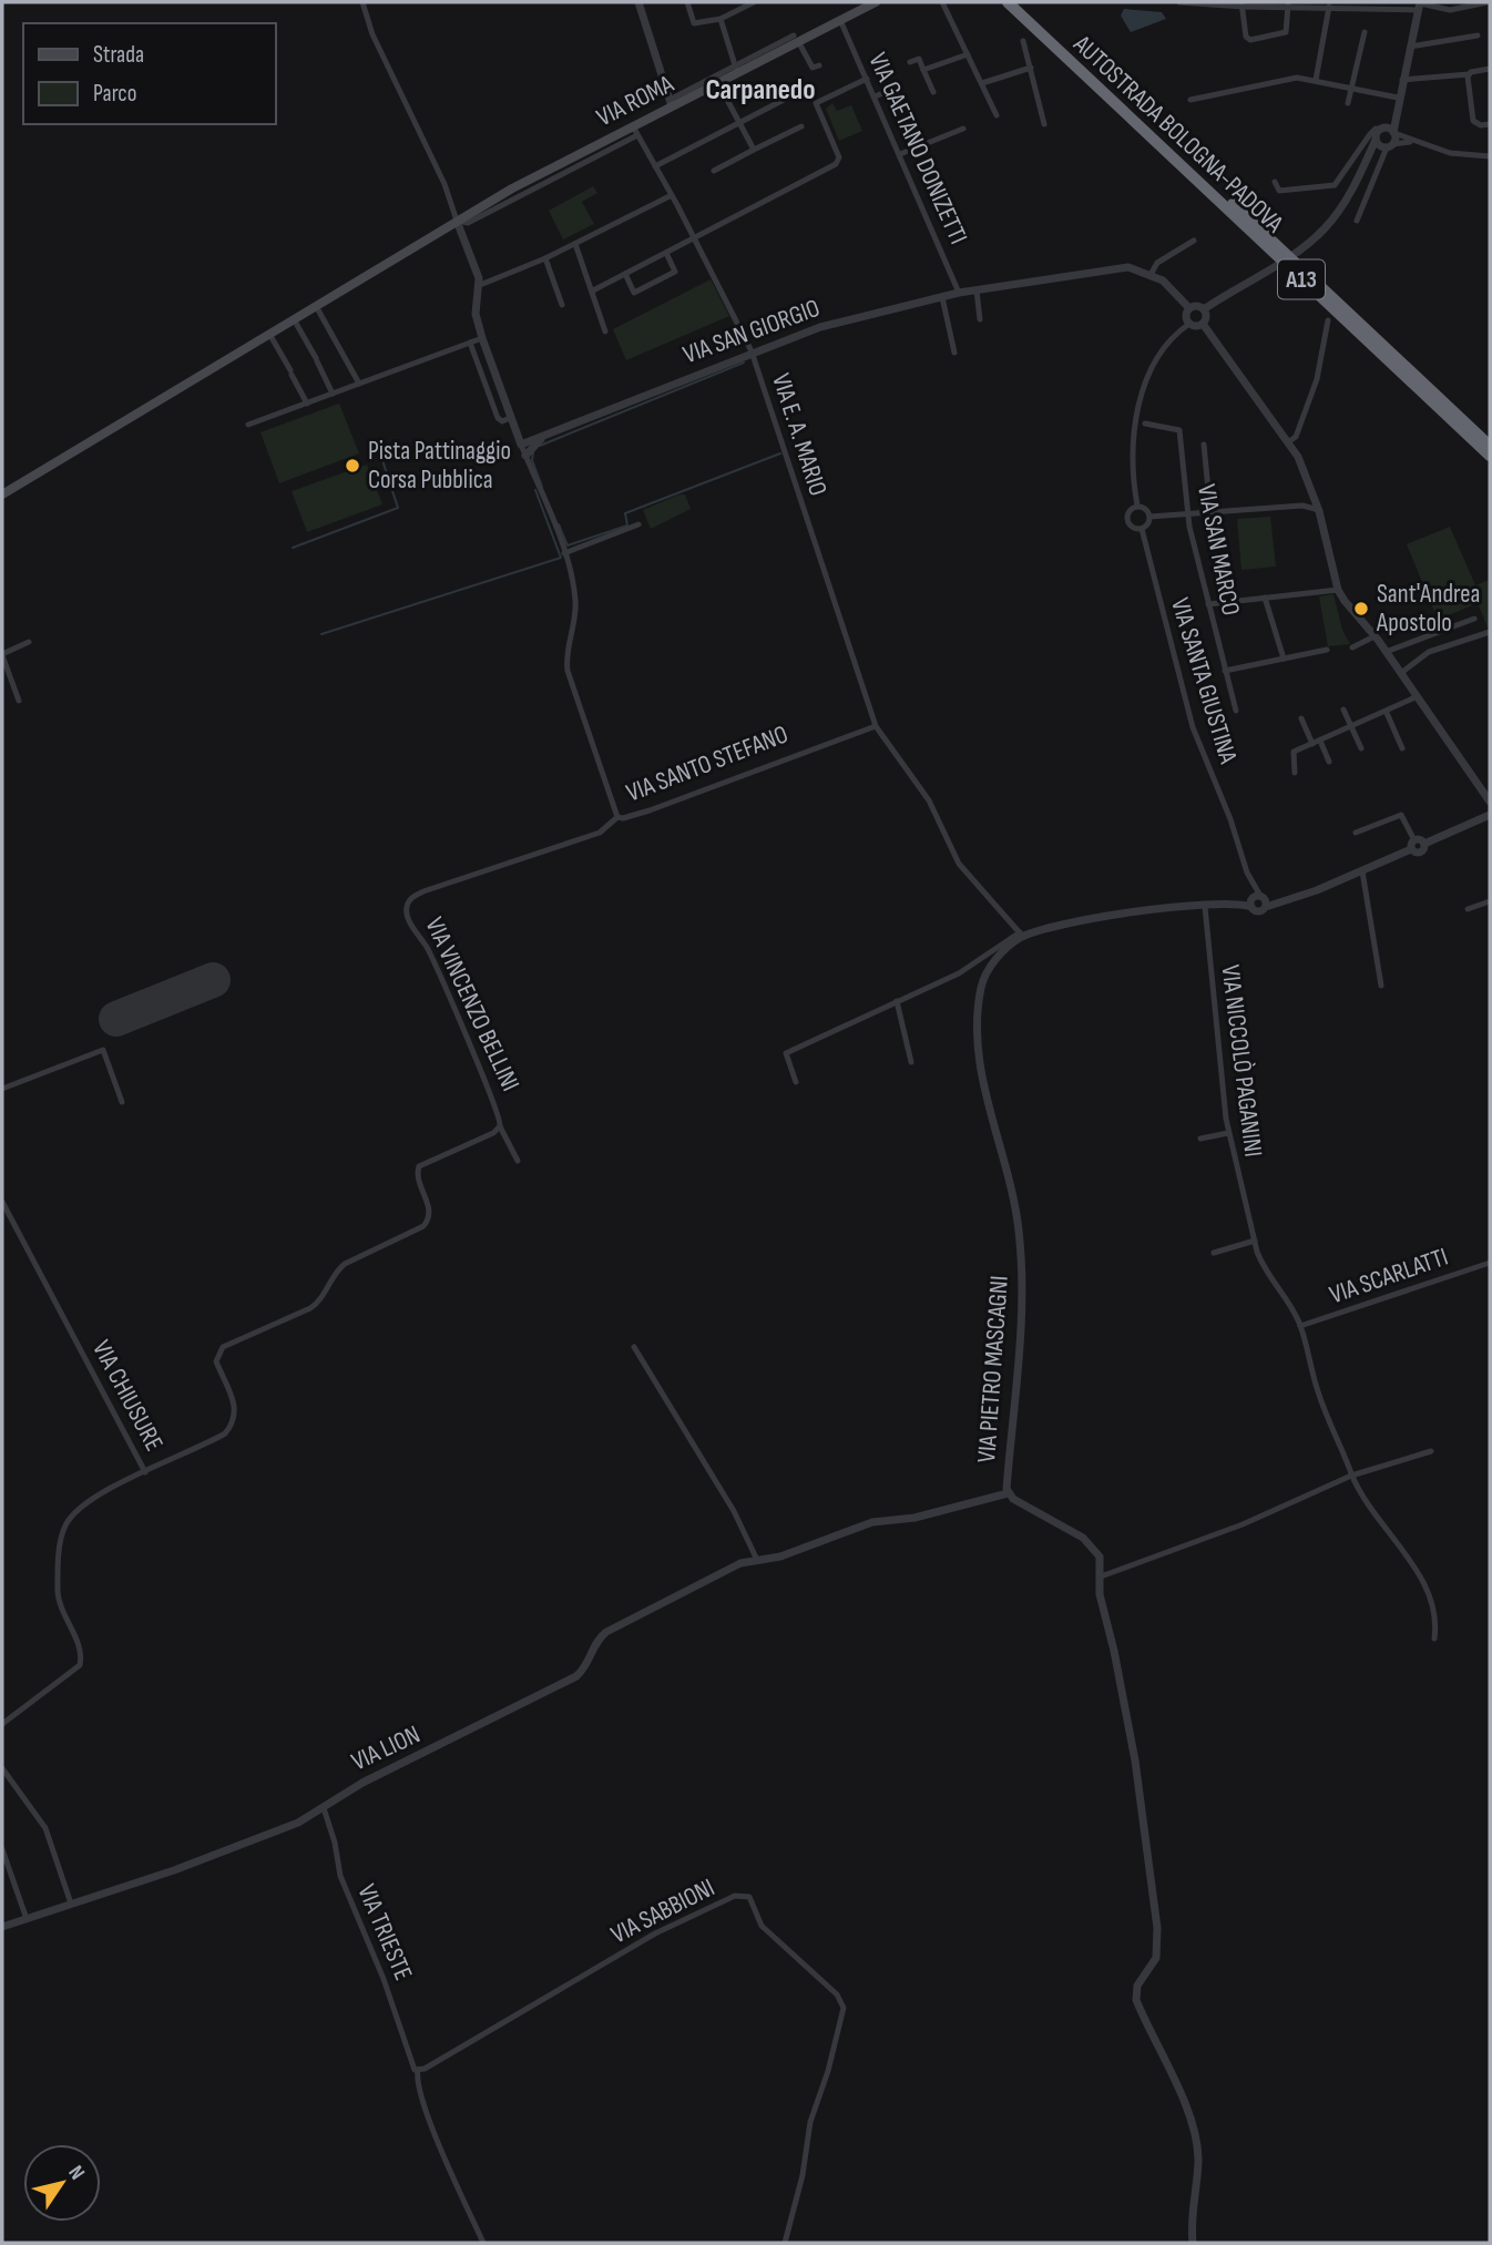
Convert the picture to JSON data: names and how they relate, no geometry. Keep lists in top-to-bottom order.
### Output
{
  "streets": {
    "highway": ["AUTOSTRADA BOLOGNA-PADOVA", "A13"],
    "main road": ["VIA ROMA"],
    "street": [
      "VIA GAETANO DONIZETTI",
      "VIA SAN GIORGIO",
      "VIA E. A. MARIO",
      "VIA SAN MARCO",
      "VIA SANTA GIUSTINA",
      "VIA SANTO STEFANO",
      "VIA VINCENZO BELLINI",
      "VIA NICCOLÒ PAGANINI",
      "VIA SCARLATTI",
      "VIA PIETRO MASCAGNI",
      "VIA CHIUSURE",
      "VIA LION",
      "VIA SABBIONI",
      "VIA TRIESTE"
    ]
  },
  "crossings": [
    ["VIA ROMA", "VIA GAETANO DONIZETTI"],
    ["VIA ROMA", "VIA E. A. MARIO"],
    ["VIA ROMA", "VIA SANTO STEFANO"],
    ["VIA GAETANO DONIZETTI", "VIA SAN GIORGIO"],
    ["VIA SAN GIORGIO", "VIA E. A. MARIO"],
    ["VIA SAN GIORGIO", "VIA SANTO STEFANO"],
    ["VIA E. A. MARIO", "VIA SANTO STEFANO"],
    ["VIA SANTA GIUSTINA", "VIA PIETRO MASCAGNI"],
    ["VIA SANTO STEFANO", "VIA VINCENZO BELLINI"],
    ["VIA NICCOLÒ PAGANINI", "VIA SCARLATTI"],
    ["VIA NICCOLÒ PAGANINI", "VIA PIETRO MASCAGNI"],
    ["VIA PIETRO MASCAGNI", "VIA LION"],
    ["VIA LION", "VIA TRIESTE"],
    ["VIA SABBIONI", "VIA TRIESTE"]
  ],
  "districts": ["Carpanedo"],
  "places": ["Pista Pattinaggio Corsa Pubblica", "Sant'Andrea Apostolo"],
  "legend": ["Strada", "Parco"],
  "north": "top right"
}
